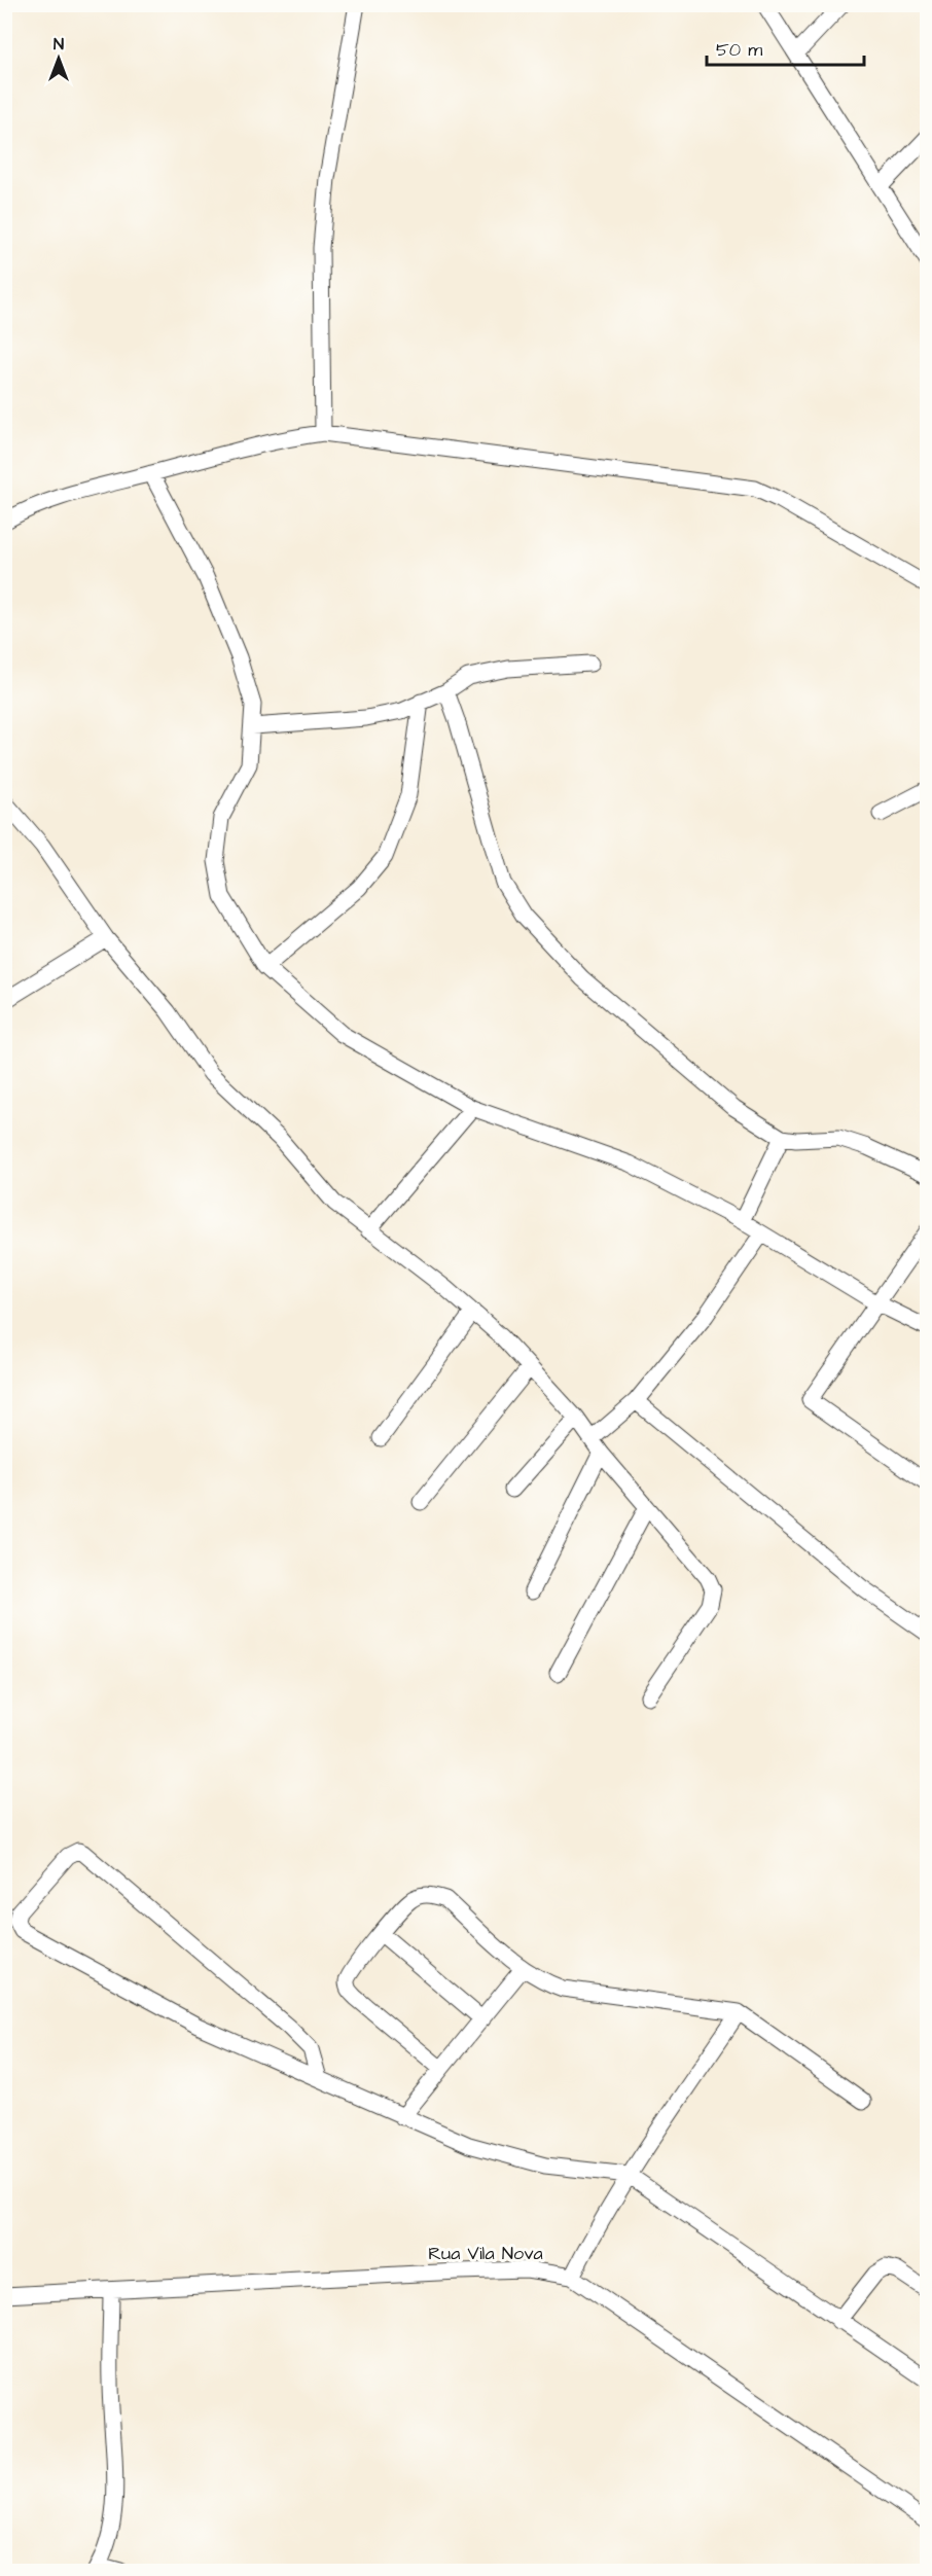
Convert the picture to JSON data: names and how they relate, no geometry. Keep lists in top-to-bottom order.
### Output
{
  "streets": {
    "street": ["Rua Vila Nova"]
  },
  "scale_bar": "50 m",
  "north": "top"
}
